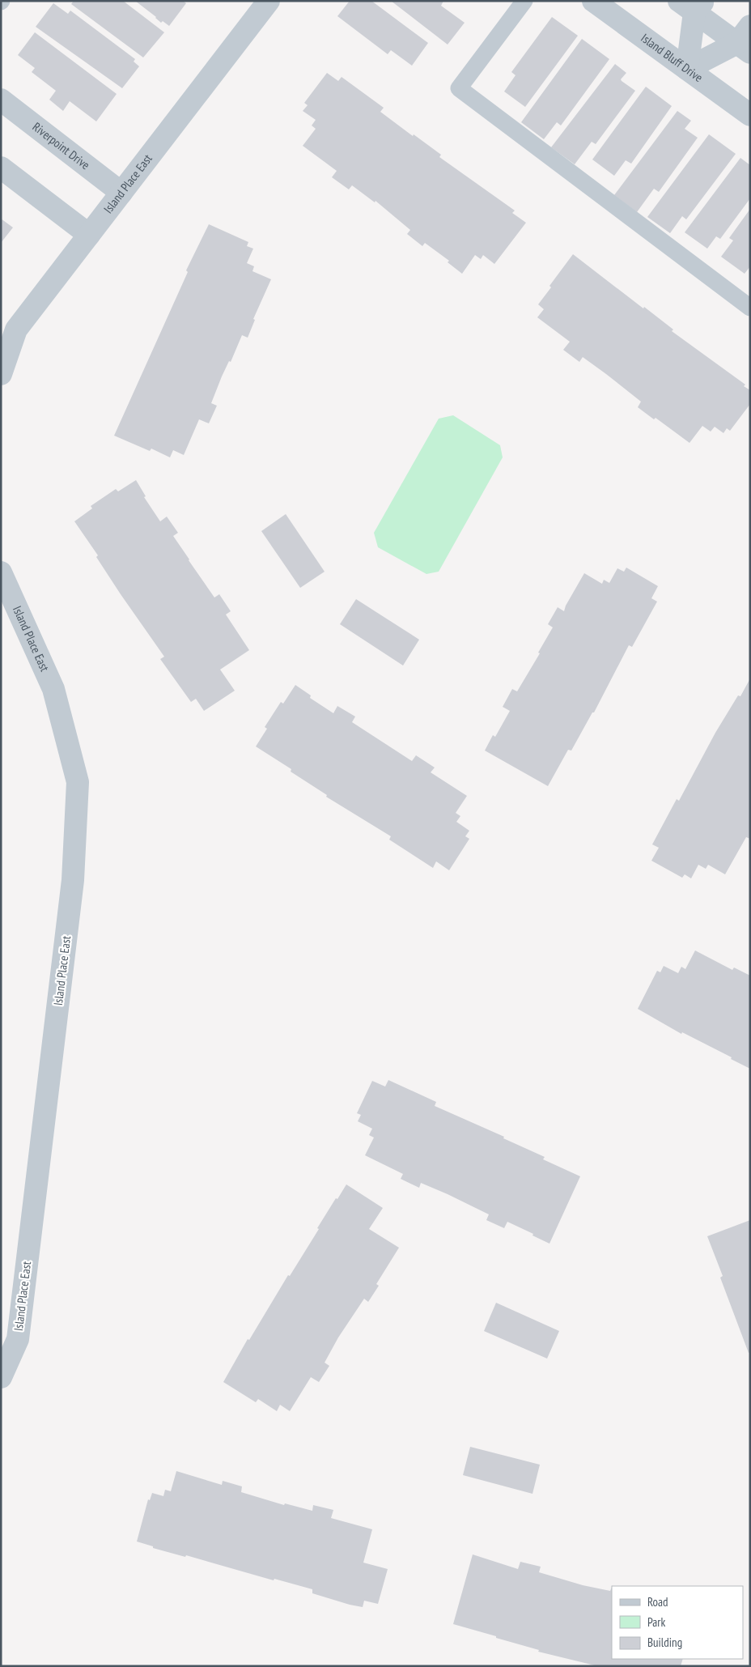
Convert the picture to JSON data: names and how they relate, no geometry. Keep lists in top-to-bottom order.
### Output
{
  "streets": {
    "street": ["Island Bluff Drive", "Riverpoint Drive", "Island Place East"]
  },
  "crossings": [
    ["Riverpoint Drive", "Island Place East"]
  ],
  "legend": ["Road", "Park", "Building"]
}
